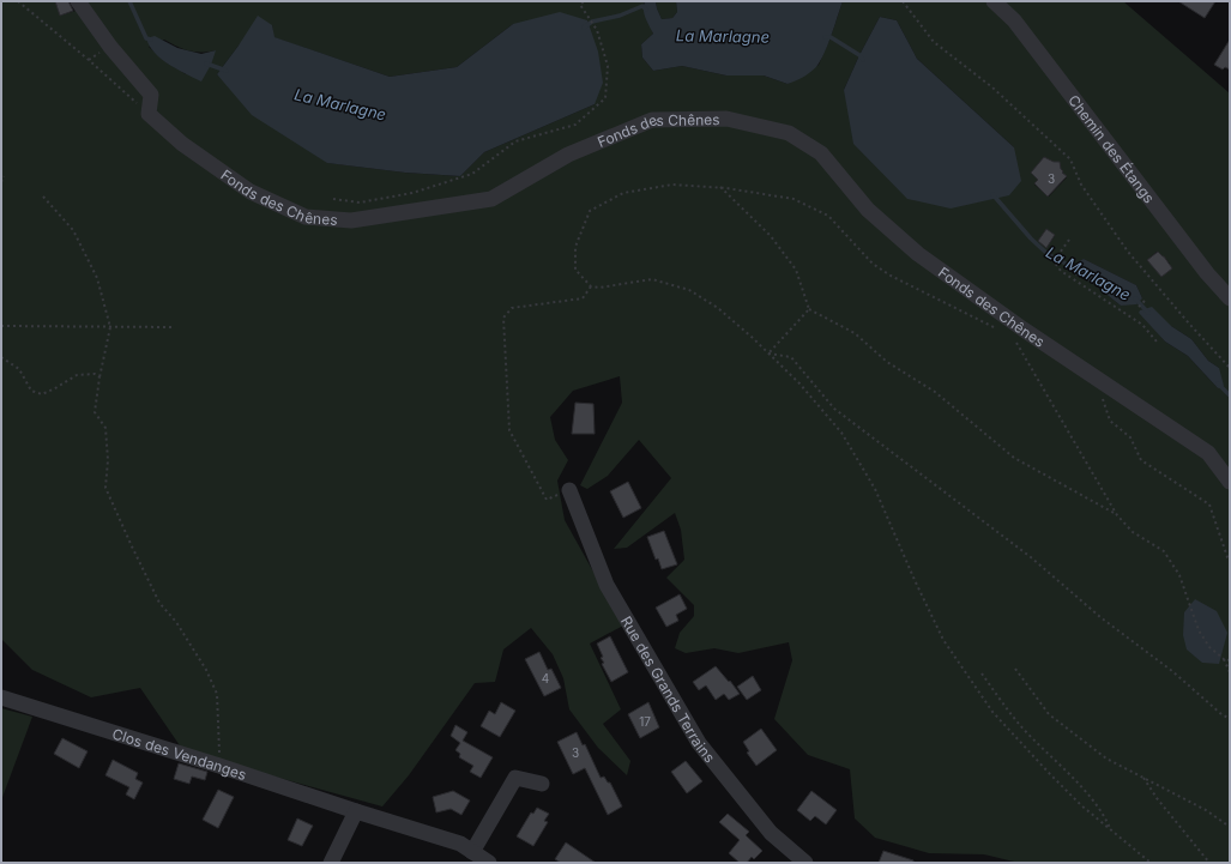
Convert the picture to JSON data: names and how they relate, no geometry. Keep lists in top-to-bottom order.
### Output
{
  "streets": {
    "street": [
      "Fonds des Chênes",
      "Chemin des Étangs",
      "Rue des Grands Terrains",
      "Clos des Vendanges"
    ]
  },
  "water": ["La Marlagne"],
  "house_numbers": [
    "3",
    "4",
    "17",
    "3"
  ]
}
